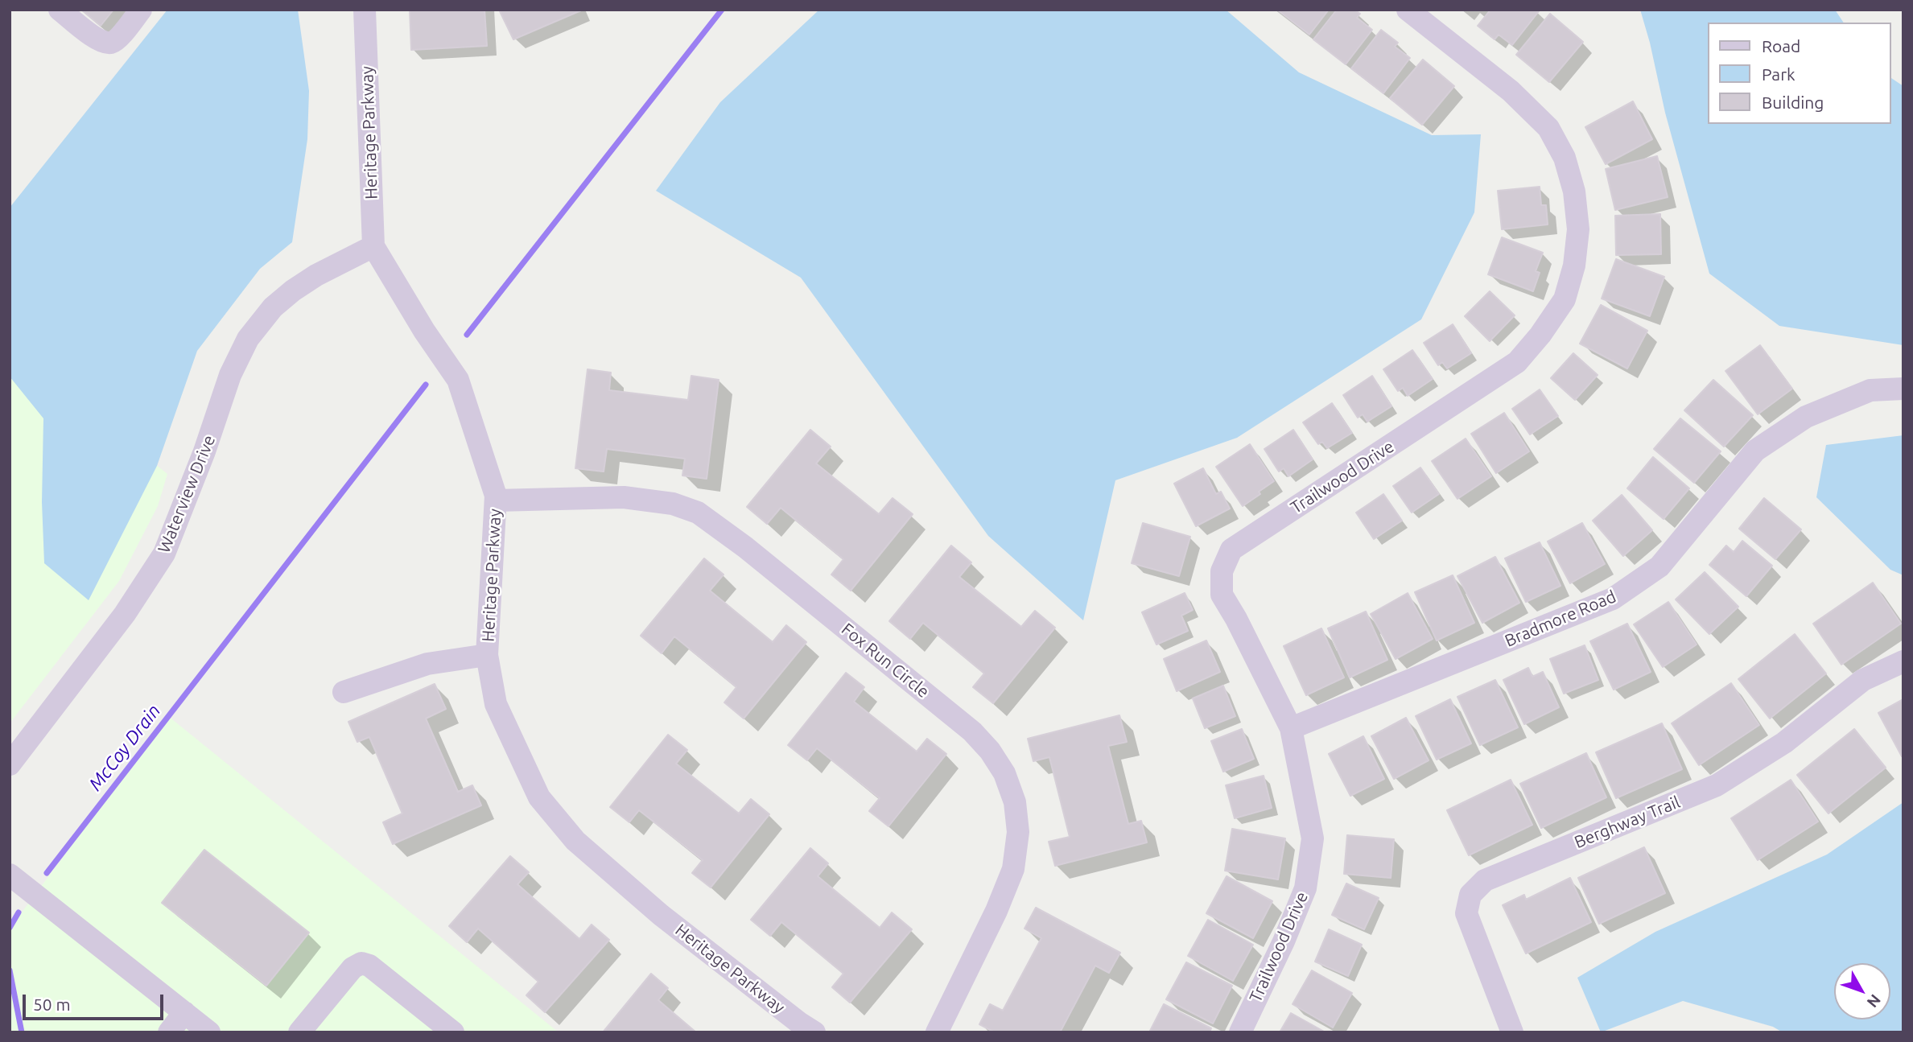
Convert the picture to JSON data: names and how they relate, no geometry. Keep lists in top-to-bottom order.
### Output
{
  "streets": {
    "street": [
      "Heritage Parkway",
      "Trailwood Drive",
      "Waterview Drive",
      "Bradmore Road",
      "Fox Run Circle",
      "Berghway Trail"
    ]
  },
  "crossings": [
    ["Heritage Parkway", "Waterview Drive"],
    ["Heritage Parkway", "Fox Run Circle"],
    ["Trailwood Drive", "Bradmore Road"]
  ],
  "water": ["McCoy Drain"],
  "legend": ["Road", "Park", "Building"],
  "scale_bar": "50 m",
  "north": "bottom right"
}
